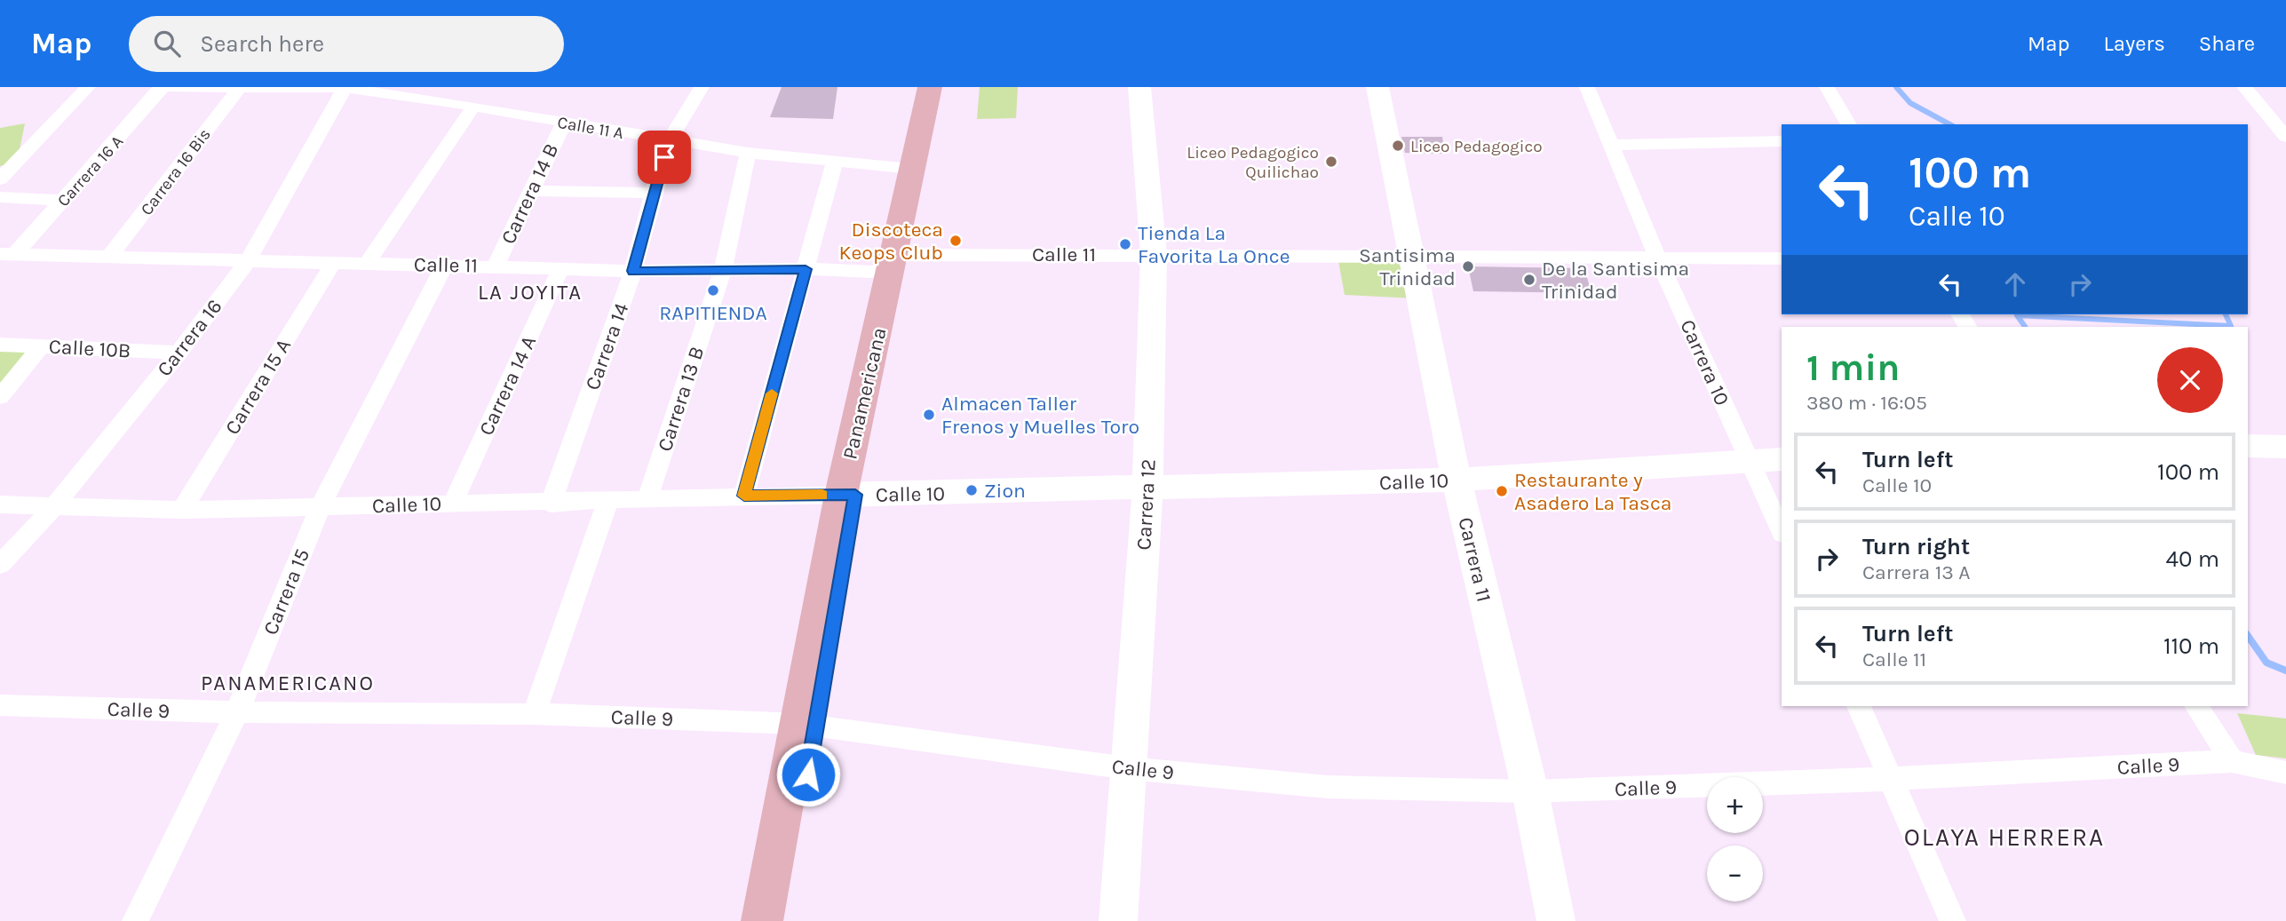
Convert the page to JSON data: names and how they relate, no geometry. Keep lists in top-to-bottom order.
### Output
{
  "streets": {
    "main road": ["Panamericana"],
    "street": [
      "Calle 11 A",
      "Carrera 16 A",
      "Carrera 16 Bis",
      "Carrera 14 B",
      "Calle 11",
      "Carrera 16",
      "Carrera 14",
      "Calle 10B",
      "Carrera 10",
      "Carrera 14 A",
      "Carrera 15 A",
      "Carrera 13 B",
      "Calle 10",
      "Carrera 12",
      "Carrera 11",
      "Carrera 15",
      "Calle 9"
    ]
  },
  "crossings": [
    ["Calle 11 A", "Carrera 16 A"],
    ["Calle 11 A", "Carrera 16 Bis"],
    ["Calle 11 A", "Carrera 14 B"],
    ["Calle 11 A", "Carrera 16"],
    ["Calle 11 A", "Carrera 14"],
    ["Calle 11 A", "Panamericana"],
    ["Calle 11 A", "Carrera 13 B"],
    ["Carrera 16 A", "Calle 11"],
    ["Carrera 16 Bis", "Calle 11"],
    ["Carrera 14 B", "Calle 11"],
    ["Calle 11", "Carrera 16"],
    ["Calle 11", "Carrera 14"],
    ["Calle 11", "Carrera 10"],
    ["Calle 11", "Carrera 14 A"],
    ["Calle 11", "Carrera 15 A"],
    ["Calle 11", "Panamericana"],
    ["Calle 11", "Carrera 13 B"],
    ["Calle 11", "Carrera 12"],
    ["Calle 11", "Carrera 11"],
    ["Calle 11", "Carrera 15"],
    ["Carrera 16", "Calle 10B"],
    ["Carrera 16", "Calle 10"],
    ["Carrera 14", "Calle 10"],
    ["Carrera 10", "Calle 10"],
    ["Carrera 14 A", "Calle 10"],
    ["Carrera 15 A", "Calle 10"],
    ["Panamericana", "Calle 10"],
    ["Panamericana", "Calle 9"],
    ["Carrera 13 B", "Calle 10"],
    ["Calle 10", "Carrera 12"],
    ["Calle 10", "Carrera 11"],
    ["Calle 10", "Carrera 15"],
    ["Carrera 12", "Calle 9"],
    ["Carrera 11", "Calle 9"],
    ["Carrera 15", "Calle 9"]
  ],
  "districts": ["LA JOYITA", "PANAMERICANO", "OLAYA HERRERA"],
  "places": [
    "Liceo Pedagogico",
    "Liceo Pedagogico Quilichao",
    "Discoteca Keops Club",
    "Tienda La Favorita La Once",
    "Santisima Trinidad",
    "De la Santisima Trinidad",
    "RAPITIENDA",
    "Almacen Taller Frenos y Muelles Toro",
    "Zion",
    "Restaurante y Asadero La Tasca"
  ],
  "page": {
    "header": "Map",
    "search": "Search here",
    "nav": ["Map", "Layers", "Share"],
    "turn": ["100 m", "Calle 10"],
    "heading": ["1 min", "380 m · 16:05"],
    "list": [
      {
        "name": "Turn left",
        "note": "Calle 10",
        "value": "100 m"
      },
      {
        "name": "Turn right",
        "note": "Carrera 13 A",
        "value": "40 m"
      },
      {
        "name": "Turn left",
        "note": "Calle 11",
        "value": "110 m"
      }
    ],
    "map_buttons": ["+", "−"]
  }
}
